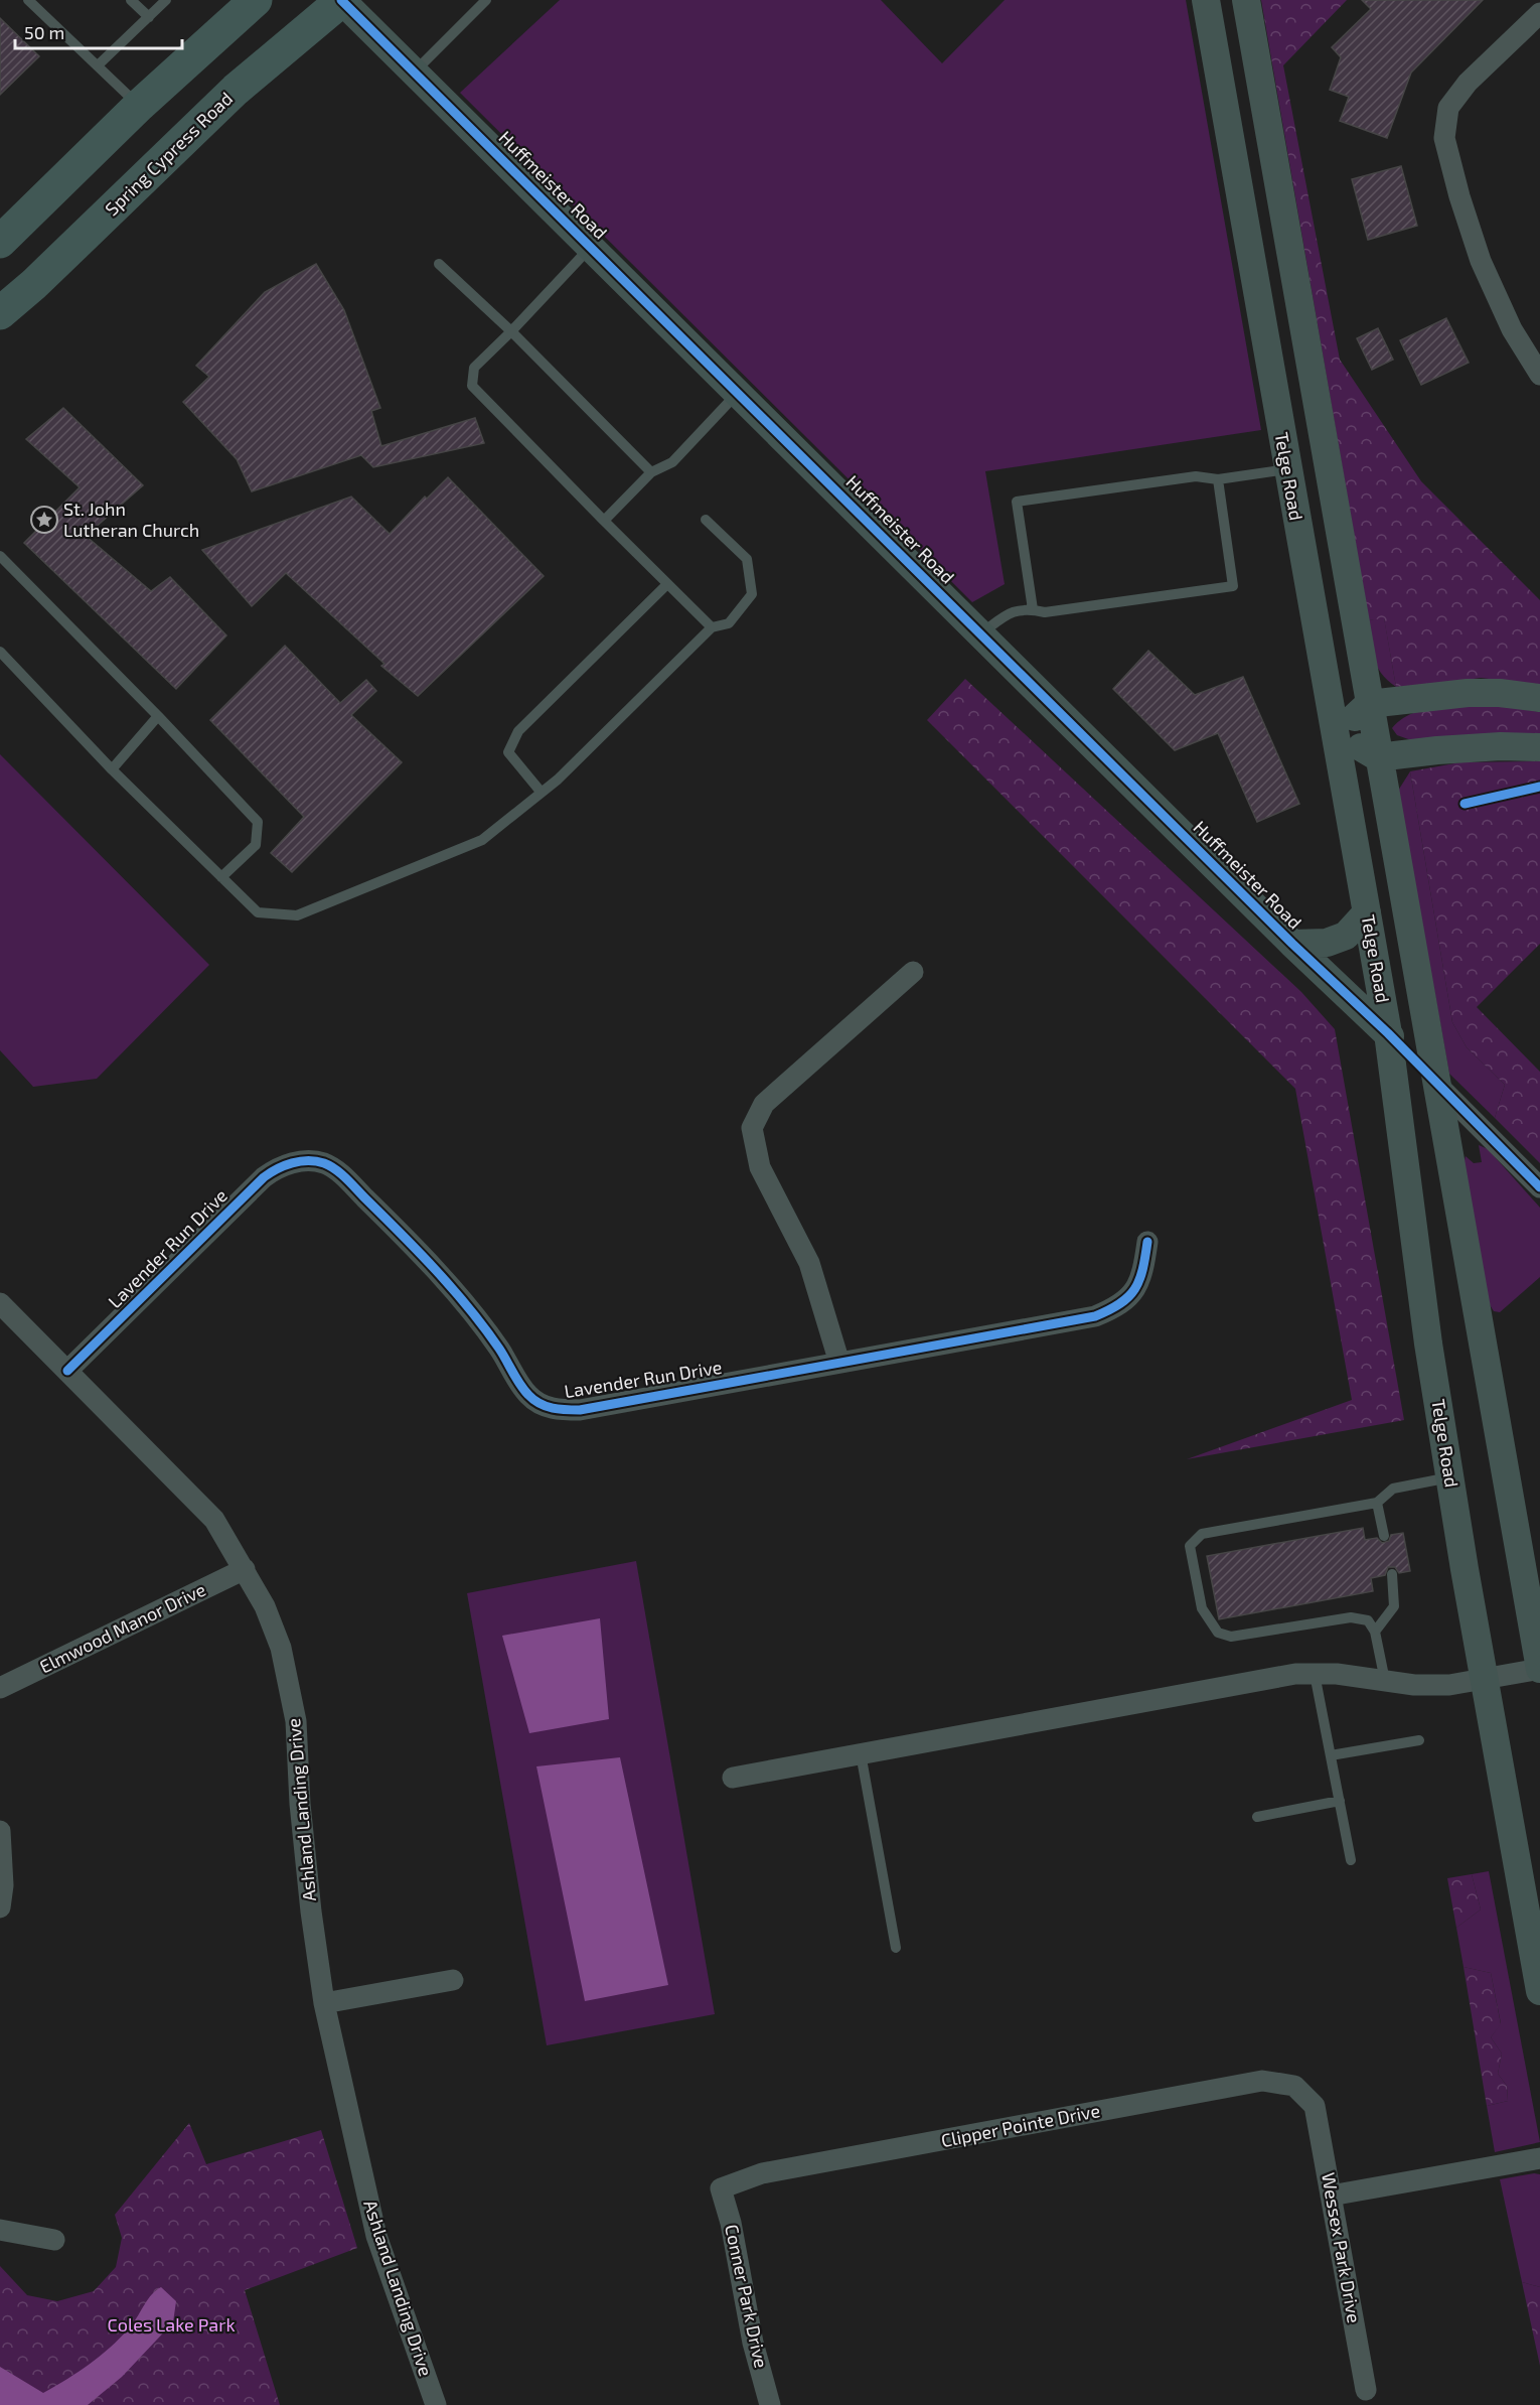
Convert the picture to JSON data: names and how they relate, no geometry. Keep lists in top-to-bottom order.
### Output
{
  "streets": {
    "main road": ["Spring Cypress Road", "Huffmeister Road", "Telge Road"],
    "street": [
      "Lavender Run Drive",
      "Elmwood Manor Drive",
      "Ashland Landing Drive",
      "Clipper Pointe Drive",
      "Wessex Park Drive",
      "Conner Park Drive"
    ]
  },
  "crossings": [
    ["Spring Cypress Road", "Huffmeister Road"],
    ["Huffmeister Road", "Telge Road"],
    ["Lavender Run Drive", "Ashland Landing Drive"],
    ["Elmwood Manor Drive", "Ashland Landing Drive"],
    ["Clipper Pointe Drive", "Wessex Park Drive"],
    ["Clipper Pointe Drive", "Conner Park Drive"]
  ],
  "parks": ["Coles Lake Park"],
  "places": {
    "place": ["St. John Lutheran Church"]
  },
  "scale_bar": "50 m"
}
